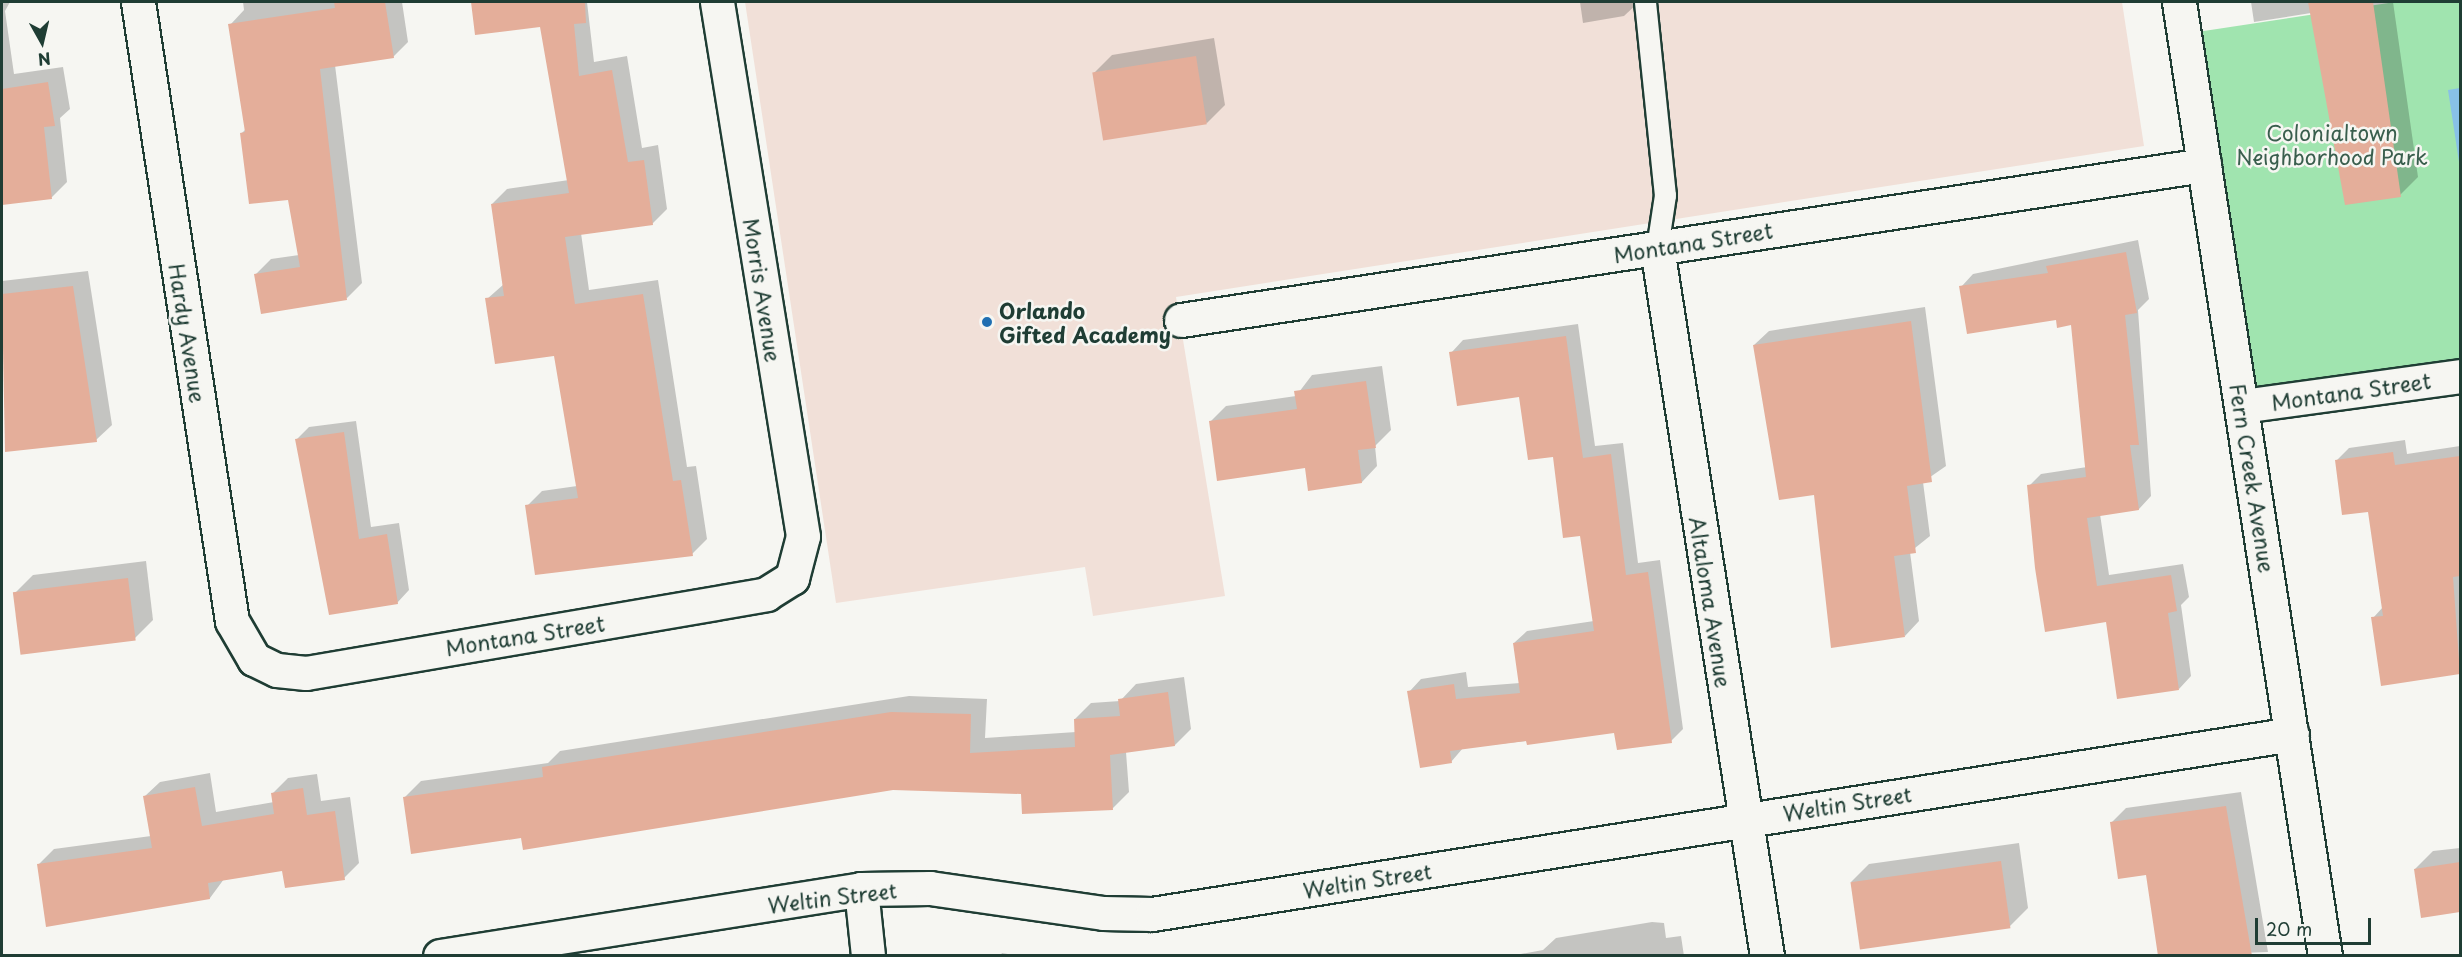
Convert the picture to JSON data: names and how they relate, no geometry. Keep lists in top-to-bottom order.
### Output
{
  "streets": {
    "street": [
      "Montana Street",
      "Morris Avenue",
      "Hardy Avenue",
      "Fern Creek Avenue",
      "Altaloma Avenue",
      "Weltin Street"
    ]
  },
  "crossings": [
    ["Montana Street", "Morris Avenue"],
    ["Montana Street", "Hardy Avenue"],
    ["Montana Street", "Fern Creek Avenue"],
    ["Montana Street", "Altaloma Avenue"],
    ["Fern Creek Avenue", "Weltin Street"],
    ["Altaloma Avenue", "Weltin Street"]
  ],
  "parks": ["Colonialtown Neighborhood Park"],
  "places": ["Orlando Gifted Academy"],
  "scale_bar": "20 m",
  "north": "bottom"
}
